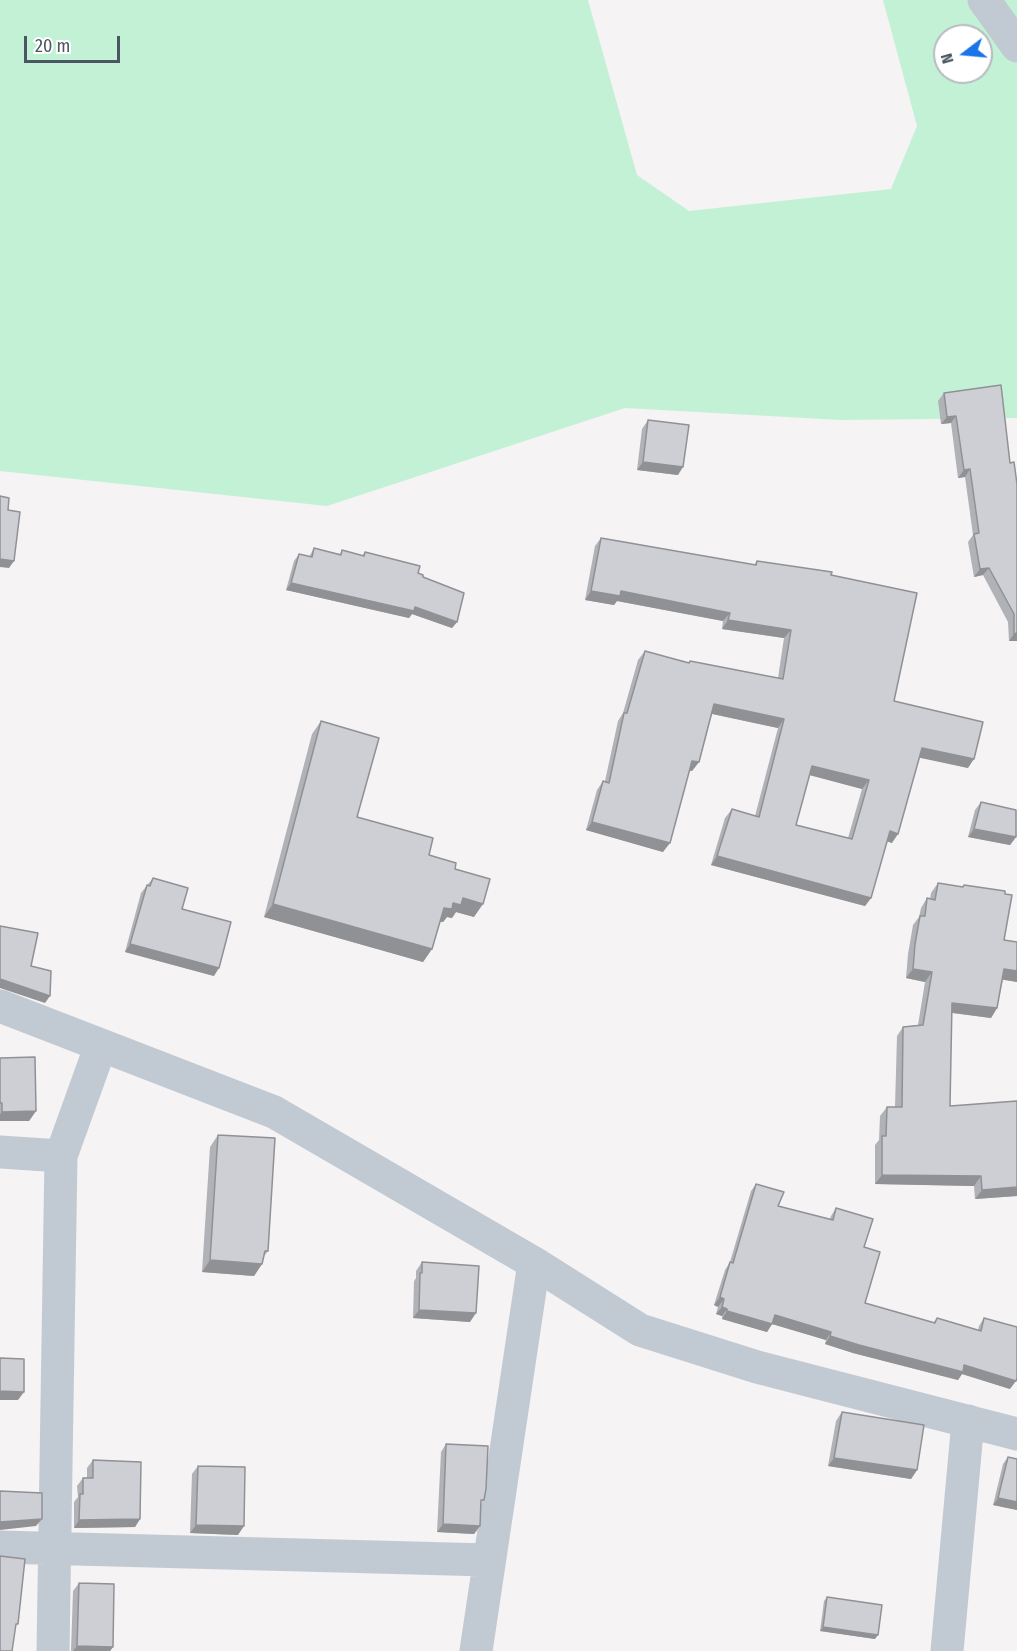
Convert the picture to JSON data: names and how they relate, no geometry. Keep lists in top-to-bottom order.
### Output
{
  "scale_bar": "20 m",
  "north": "left"
}
